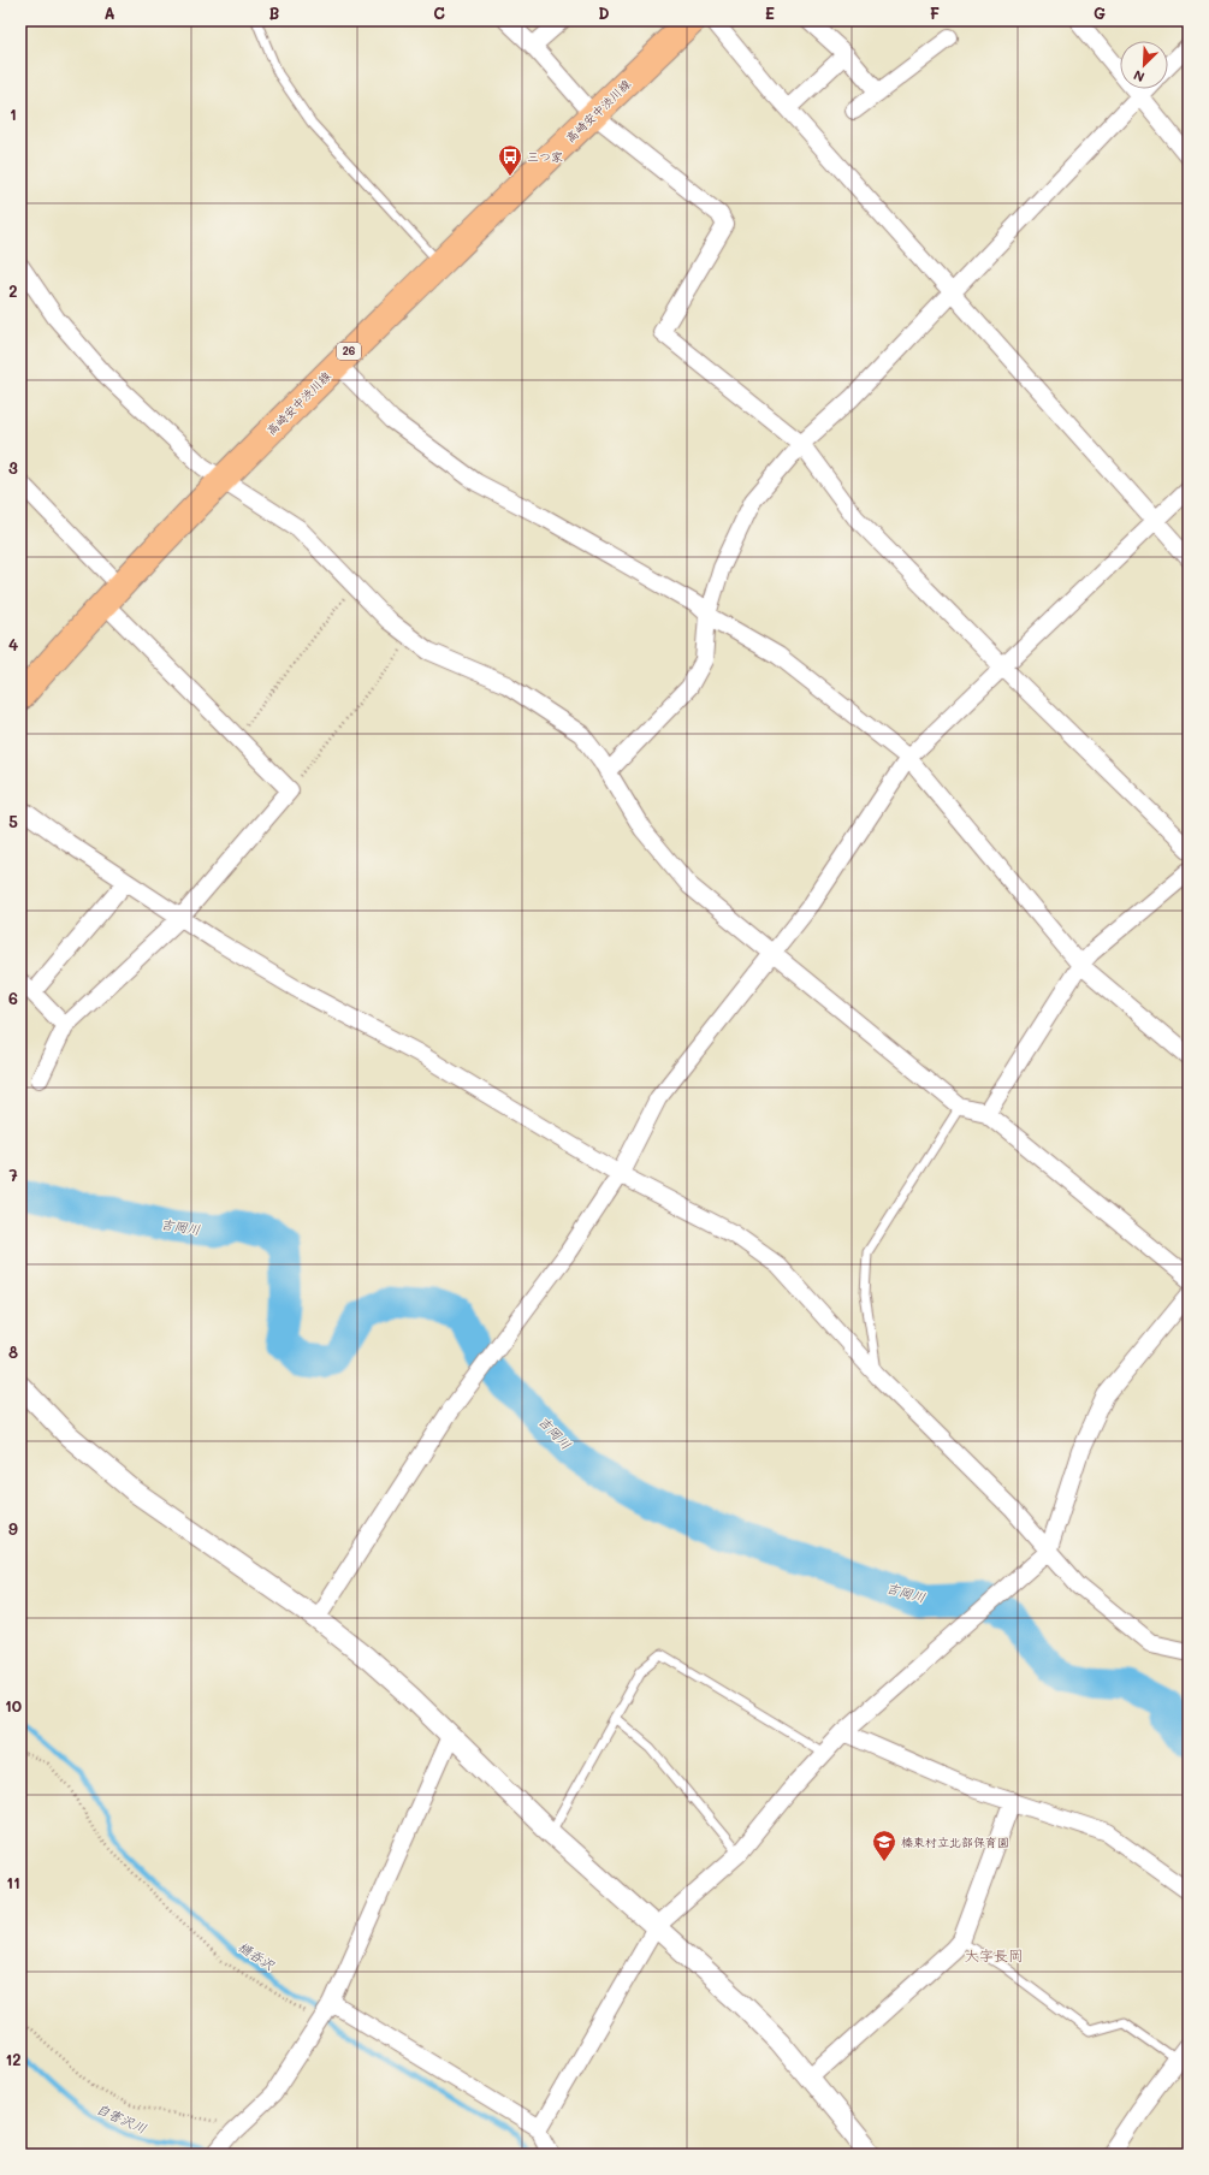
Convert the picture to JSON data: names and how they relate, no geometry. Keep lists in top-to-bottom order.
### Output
{
  "streets": {
    "main road": ["高崎安中渋川線", "26"]
  },
  "districts": ["大字長岡"],
  "water": ["吉岡川", "樋呑沢", "自害沢川"],
  "places": {
    "bus stop": ["三つ家"],
    "school or university": ["榛東村立北部保育園"]
  },
  "north": "bottom left",
  "grid": {
    "columns": [
      "A",
      "B",
      "C",
      "D",
      "E",
      "F",
      "G"
    ],
    "rows": [
      "1",
      "2",
      "3",
      "4",
      "5",
      "6",
      "7",
      "8",
      "9",
      "10",
      "11",
      "12"
    ]
  }
}
